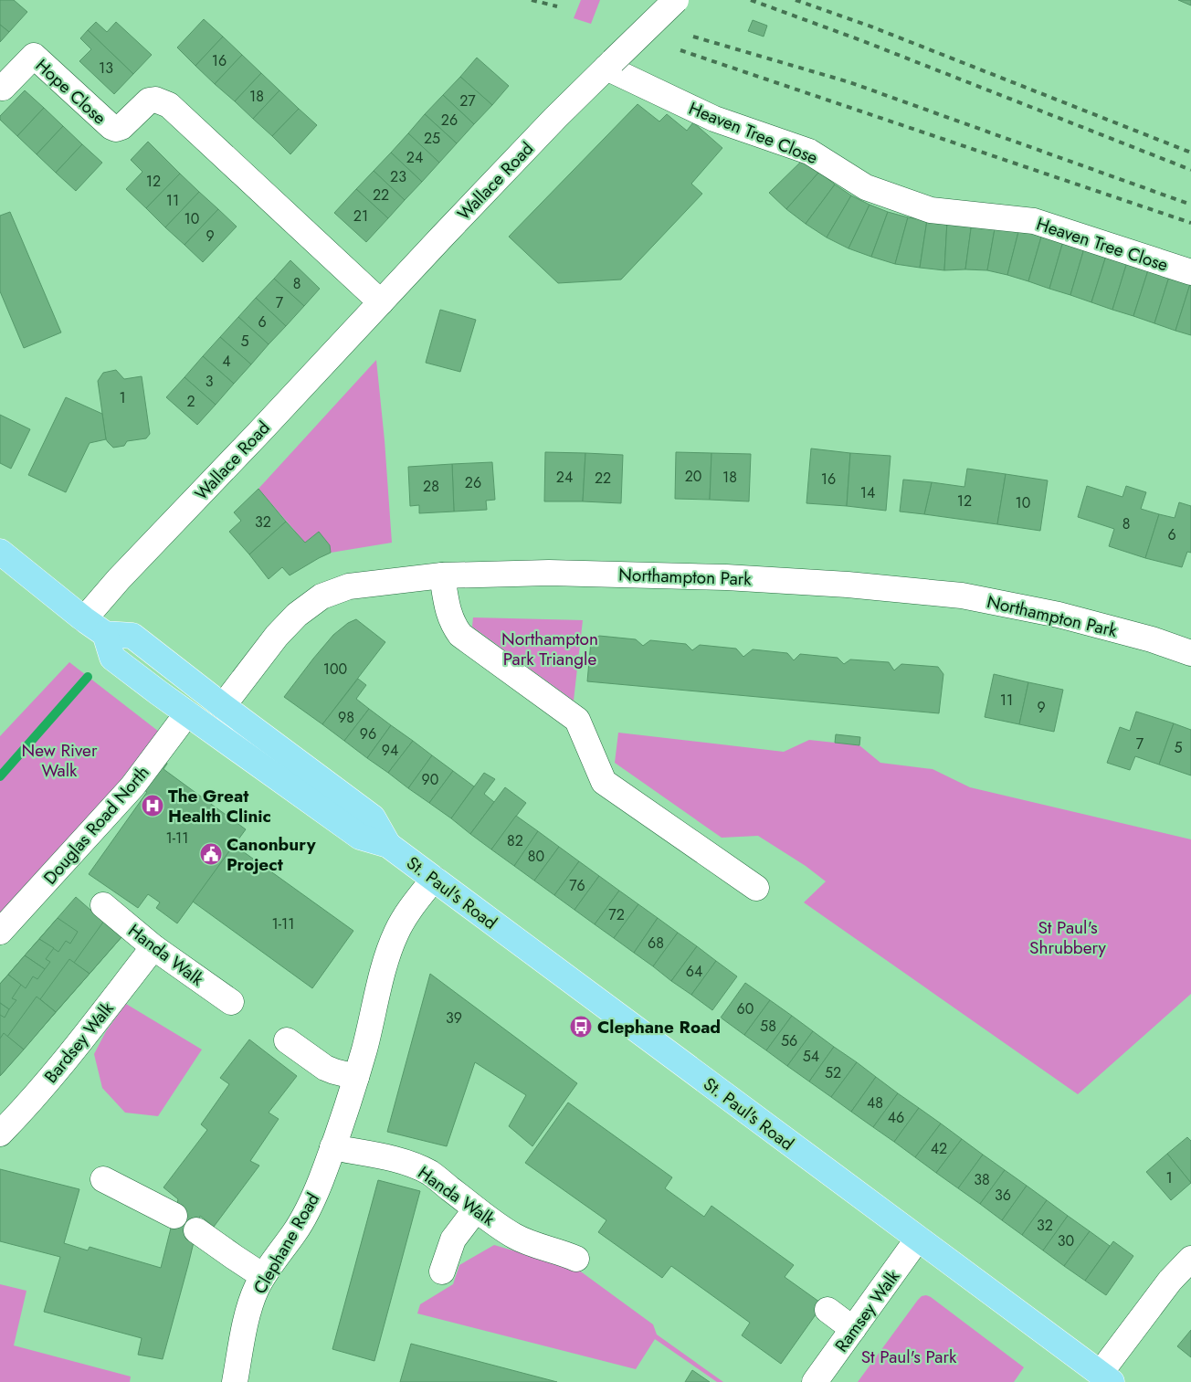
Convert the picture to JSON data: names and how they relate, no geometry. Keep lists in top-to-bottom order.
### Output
{
  "streets": {
    "main road": ["St. Paul's Road"],
    "street": [
      "Hope Close",
      "Heaven Tree Close",
      "Wallace Road",
      "Northampton Park",
      "Douglas Road North",
      "Handa Walk",
      "Bardsey Walk",
      "Clephane Road",
      "Ramsey Walk"
    ]
  },
  "crossings": [
    ["Hope Close", "Wallace Road"],
    ["Heaven Tree Close", "Wallace Road"],
    ["Northampton Park", "St. Paul's Road"],
    ["Douglas Road North", "St. Paul's Road"],
    ["St. Paul's Road", "Clephane Road"],
    ["St. Paul's Road", "Ramsey Walk"],
    ["Handa Walk", "Bardsey Walk"],
    ["Handa Walk", "Clephane Road"]
  ],
  "parks": [
    "Northampton Park Triangle",
    "New River Walk",
    "St Paul's Shrubbery",
    "St Paul's Park"
  ],
  "places": {
    "hospital": ["The Great Health Clinic"],
    "public building": ["Canonbury Project"],
    "bus stop": ["Clephane Road"]
  },
  "house_numbers": [
    "16",
    "13",
    "18",
    "27",
    "26",
    "25",
    "24",
    "23",
    "12",
    "22",
    "11",
    "21",
    "10",
    "9",
    "8",
    "7",
    "6",
    "5",
    "4",
    "3",
    "1",
    "2",
    "20",
    "24",
    "18",
    "22",
    "16",
    "26",
    "28",
    "14",
    "12",
    "10",
    "32",
    "8",
    "6",
    "100",
    "11",
    "9",
    "98",
    "96",
    "7",
    "5",
    "94",
    "90",
    "1-11",
    "82",
    "80",
    "76",
    "72",
    "1-11",
    "68",
    "64",
    "60",
    "39",
    "58",
    "56",
    "54",
    "52",
    "48",
    "46",
    "42",
    "1",
    "38",
    "36",
    "32",
    "30"
  ]
}
